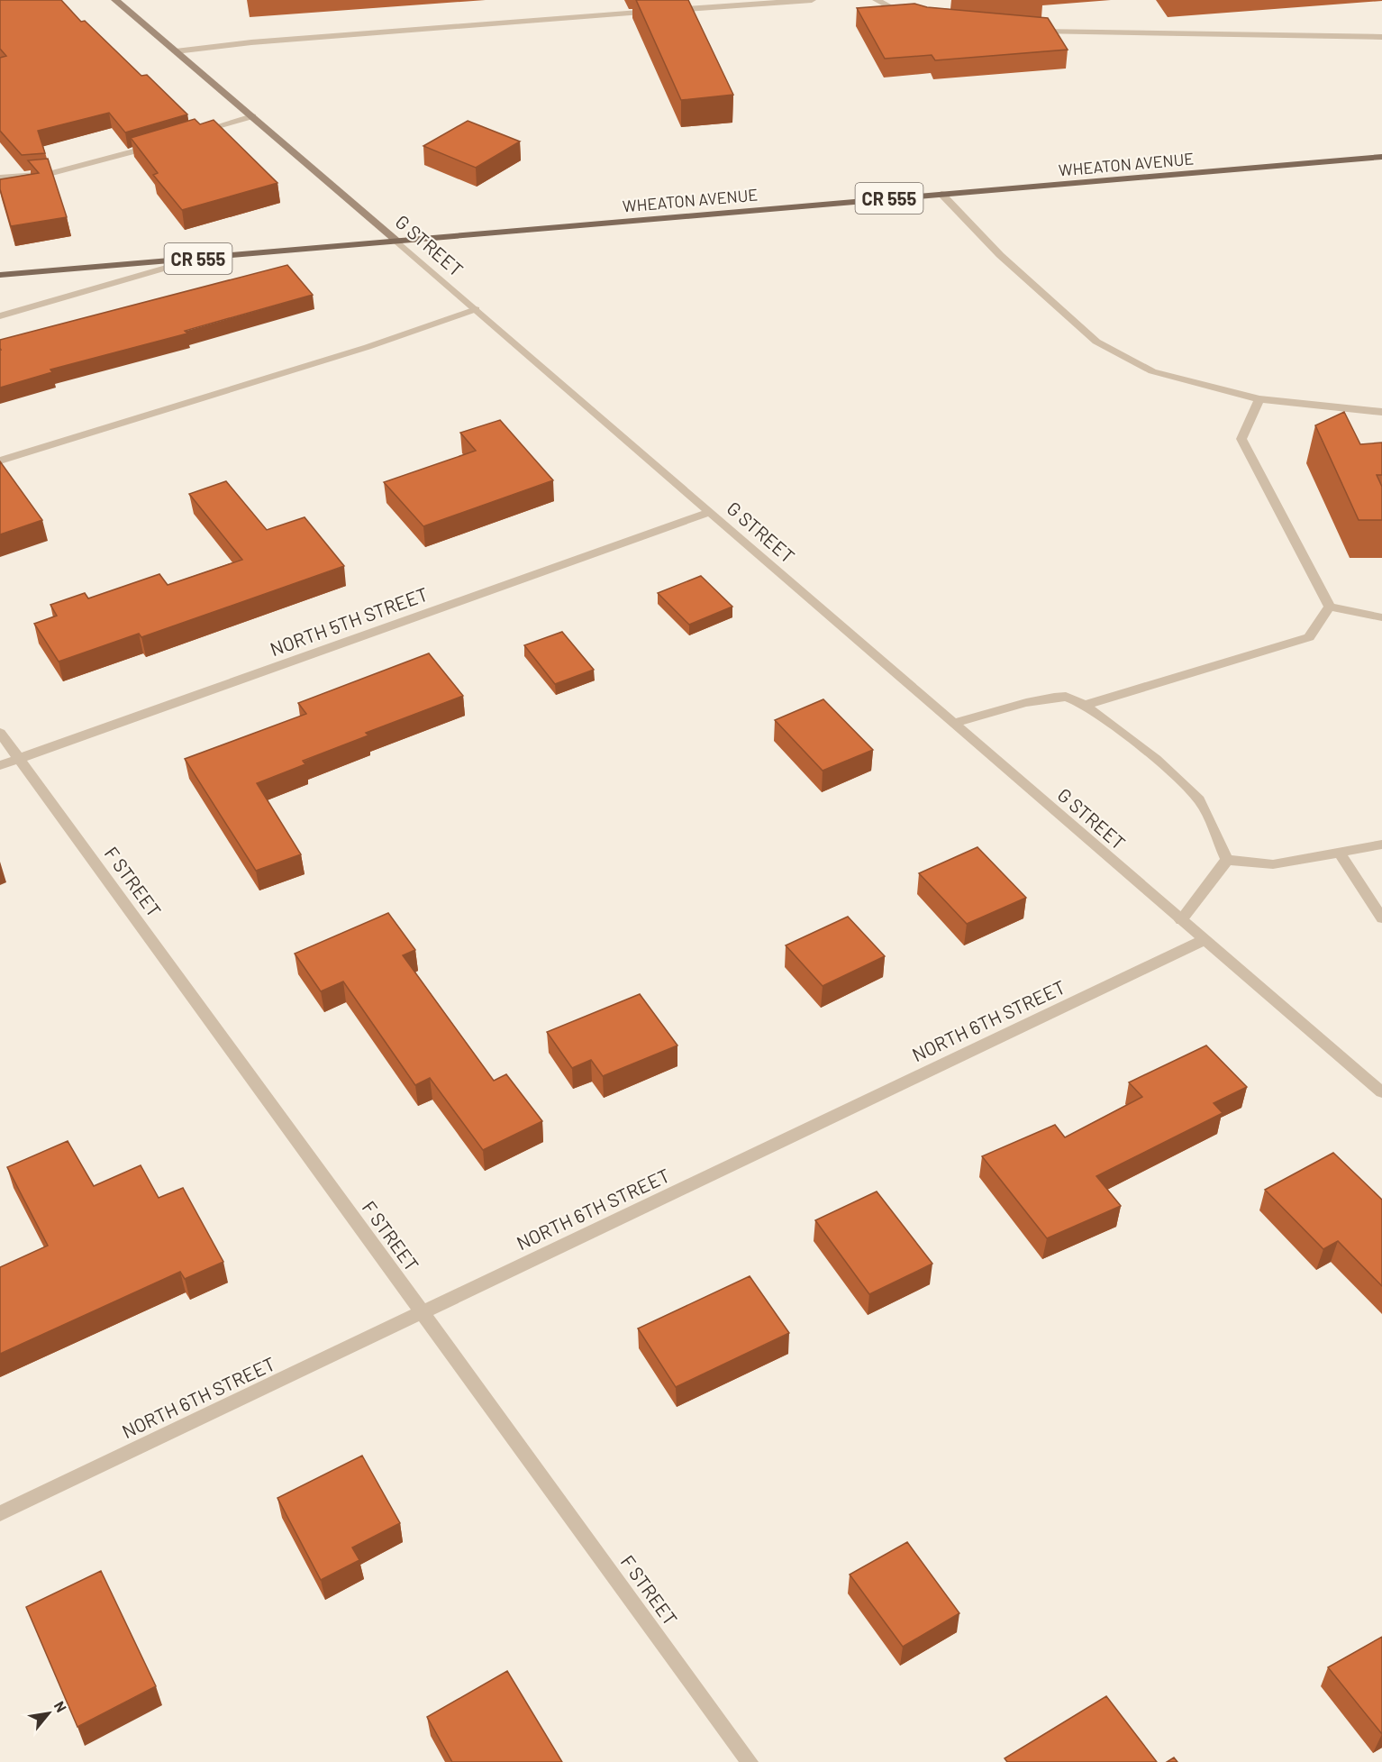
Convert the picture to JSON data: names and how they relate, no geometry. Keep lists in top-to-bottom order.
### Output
{
  "streets": {
    "main road": ["WHEATON AVENUE", "CR 555", "G STREET"],
    "street": ["NORTH 5TH STREET", "F STREET", "NORTH 6TH STREET"]
  },
  "crossings": [
    ["WHEATON AVENUE", "G STREET"],
    ["G STREET", "NORTH 5TH STREET"],
    ["G STREET", "NORTH 6TH STREET"],
    ["NORTH 5TH STREET", "F STREET"],
    ["F STREET", "NORTH 6TH STREET"]
  ],
  "north": "top right"
}
